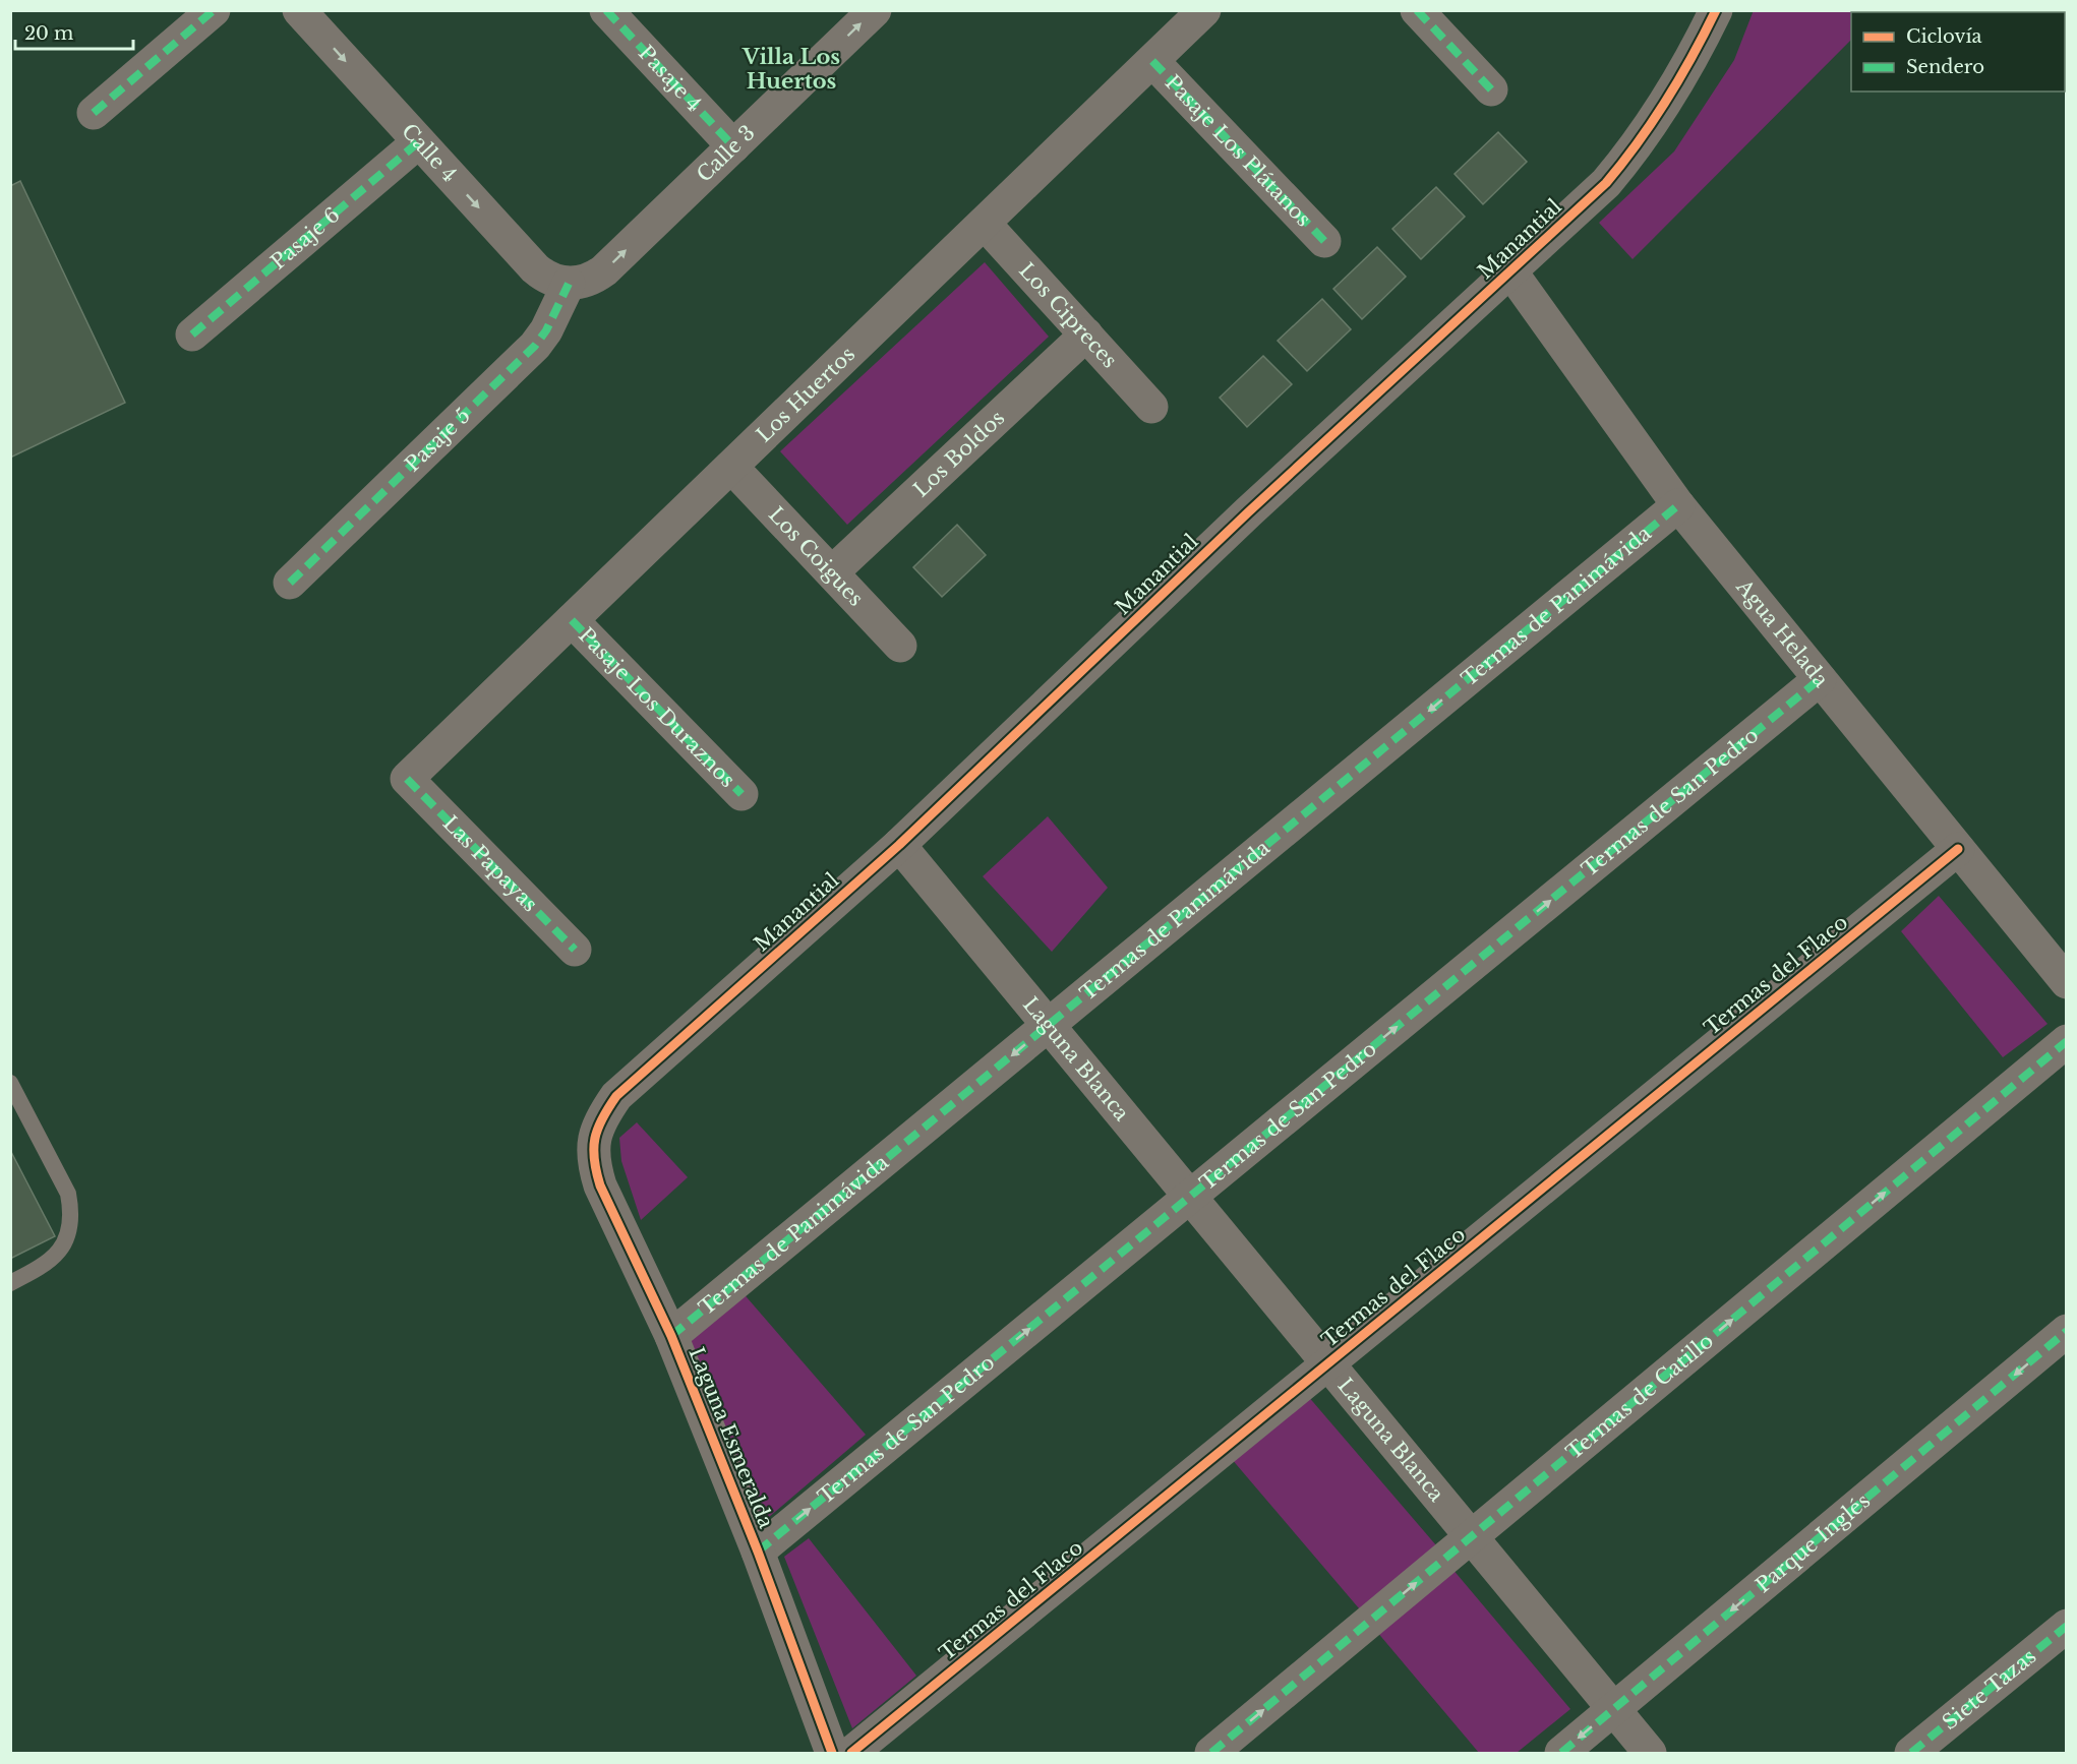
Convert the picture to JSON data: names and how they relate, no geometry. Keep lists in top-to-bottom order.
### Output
{
  "streets": {
    "street": [
      "Pasaje 4",
      "Pasaje Los Plátanos",
      "Calle 4",
      "Calle 3",
      "Pasaje 6",
      "Manantial",
      "Los Cipreces",
      "Los Huertos",
      "Pasaje 5",
      "Los Boldos",
      "Los Coigues",
      "Termas de Panimávida",
      "Agua Helada",
      "Pasaje Los Duraznos",
      "Termas de San Pedro",
      "Las Papayas",
      "Termas del Flaco",
      "Laguna Blanca",
      "Termas de Catillo",
      "Laguna Esmeralda",
      "Parque Inglés",
      "Siete Tazas"
    ]
  },
  "crossings": [
    ["Pasaje 4", "Calle 3"],
    ["Pasaje Los Plátanos", "Los Huertos"],
    ["Calle 4", "Calle 3"],
    ["Calle 4", "Pasaje 6"],
    ["Calle 4", "Pasaje 5"],
    ["Calle 3", "Pasaje 5"],
    ["Manantial", "Agua Helada"],
    ["Manantial", "Laguna Blanca"],
    ["Manantial", "Laguna Esmeralda"],
    ["Los Cipreces", "Los Huertos"],
    ["Los Cipreces", "Los Boldos"],
    ["Los Huertos", "Los Coigues"],
    ["Los Huertos", "Pasaje Los Duraznos"],
    ["Los Huertos", "Las Papayas"],
    ["Los Boldos", "Los Coigues"],
    ["Termas de Panimávida", "Agua Helada"],
    ["Termas de Panimávida", "Laguna Blanca"],
    ["Termas de Panimávida", "Laguna Esmeralda"],
    ["Agua Helada", "Termas de San Pedro"],
    ["Agua Helada", "Termas del Flaco"],
    ["Termas de San Pedro", "Laguna Blanca"],
    ["Termas de San Pedro", "Laguna Esmeralda"],
    ["Termas del Flaco", "Laguna Blanca"],
    ["Laguna Blanca", "Termas de Catillo"],
    ["Laguna Blanca", "Parque Inglés"]
  ],
  "one_way": [
    "Calle 4",
    "Calle 3",
    "Termas de Panimávida",
    "Termas de San Pedro",
    "Termas de Catillo",
    "Parque Inglés"
  ],
  "districts": ["Villa Los Huertos"],
  "legend": ["Ciclovía", "Sendero"],
  "scale_bar": "20 m"
}
